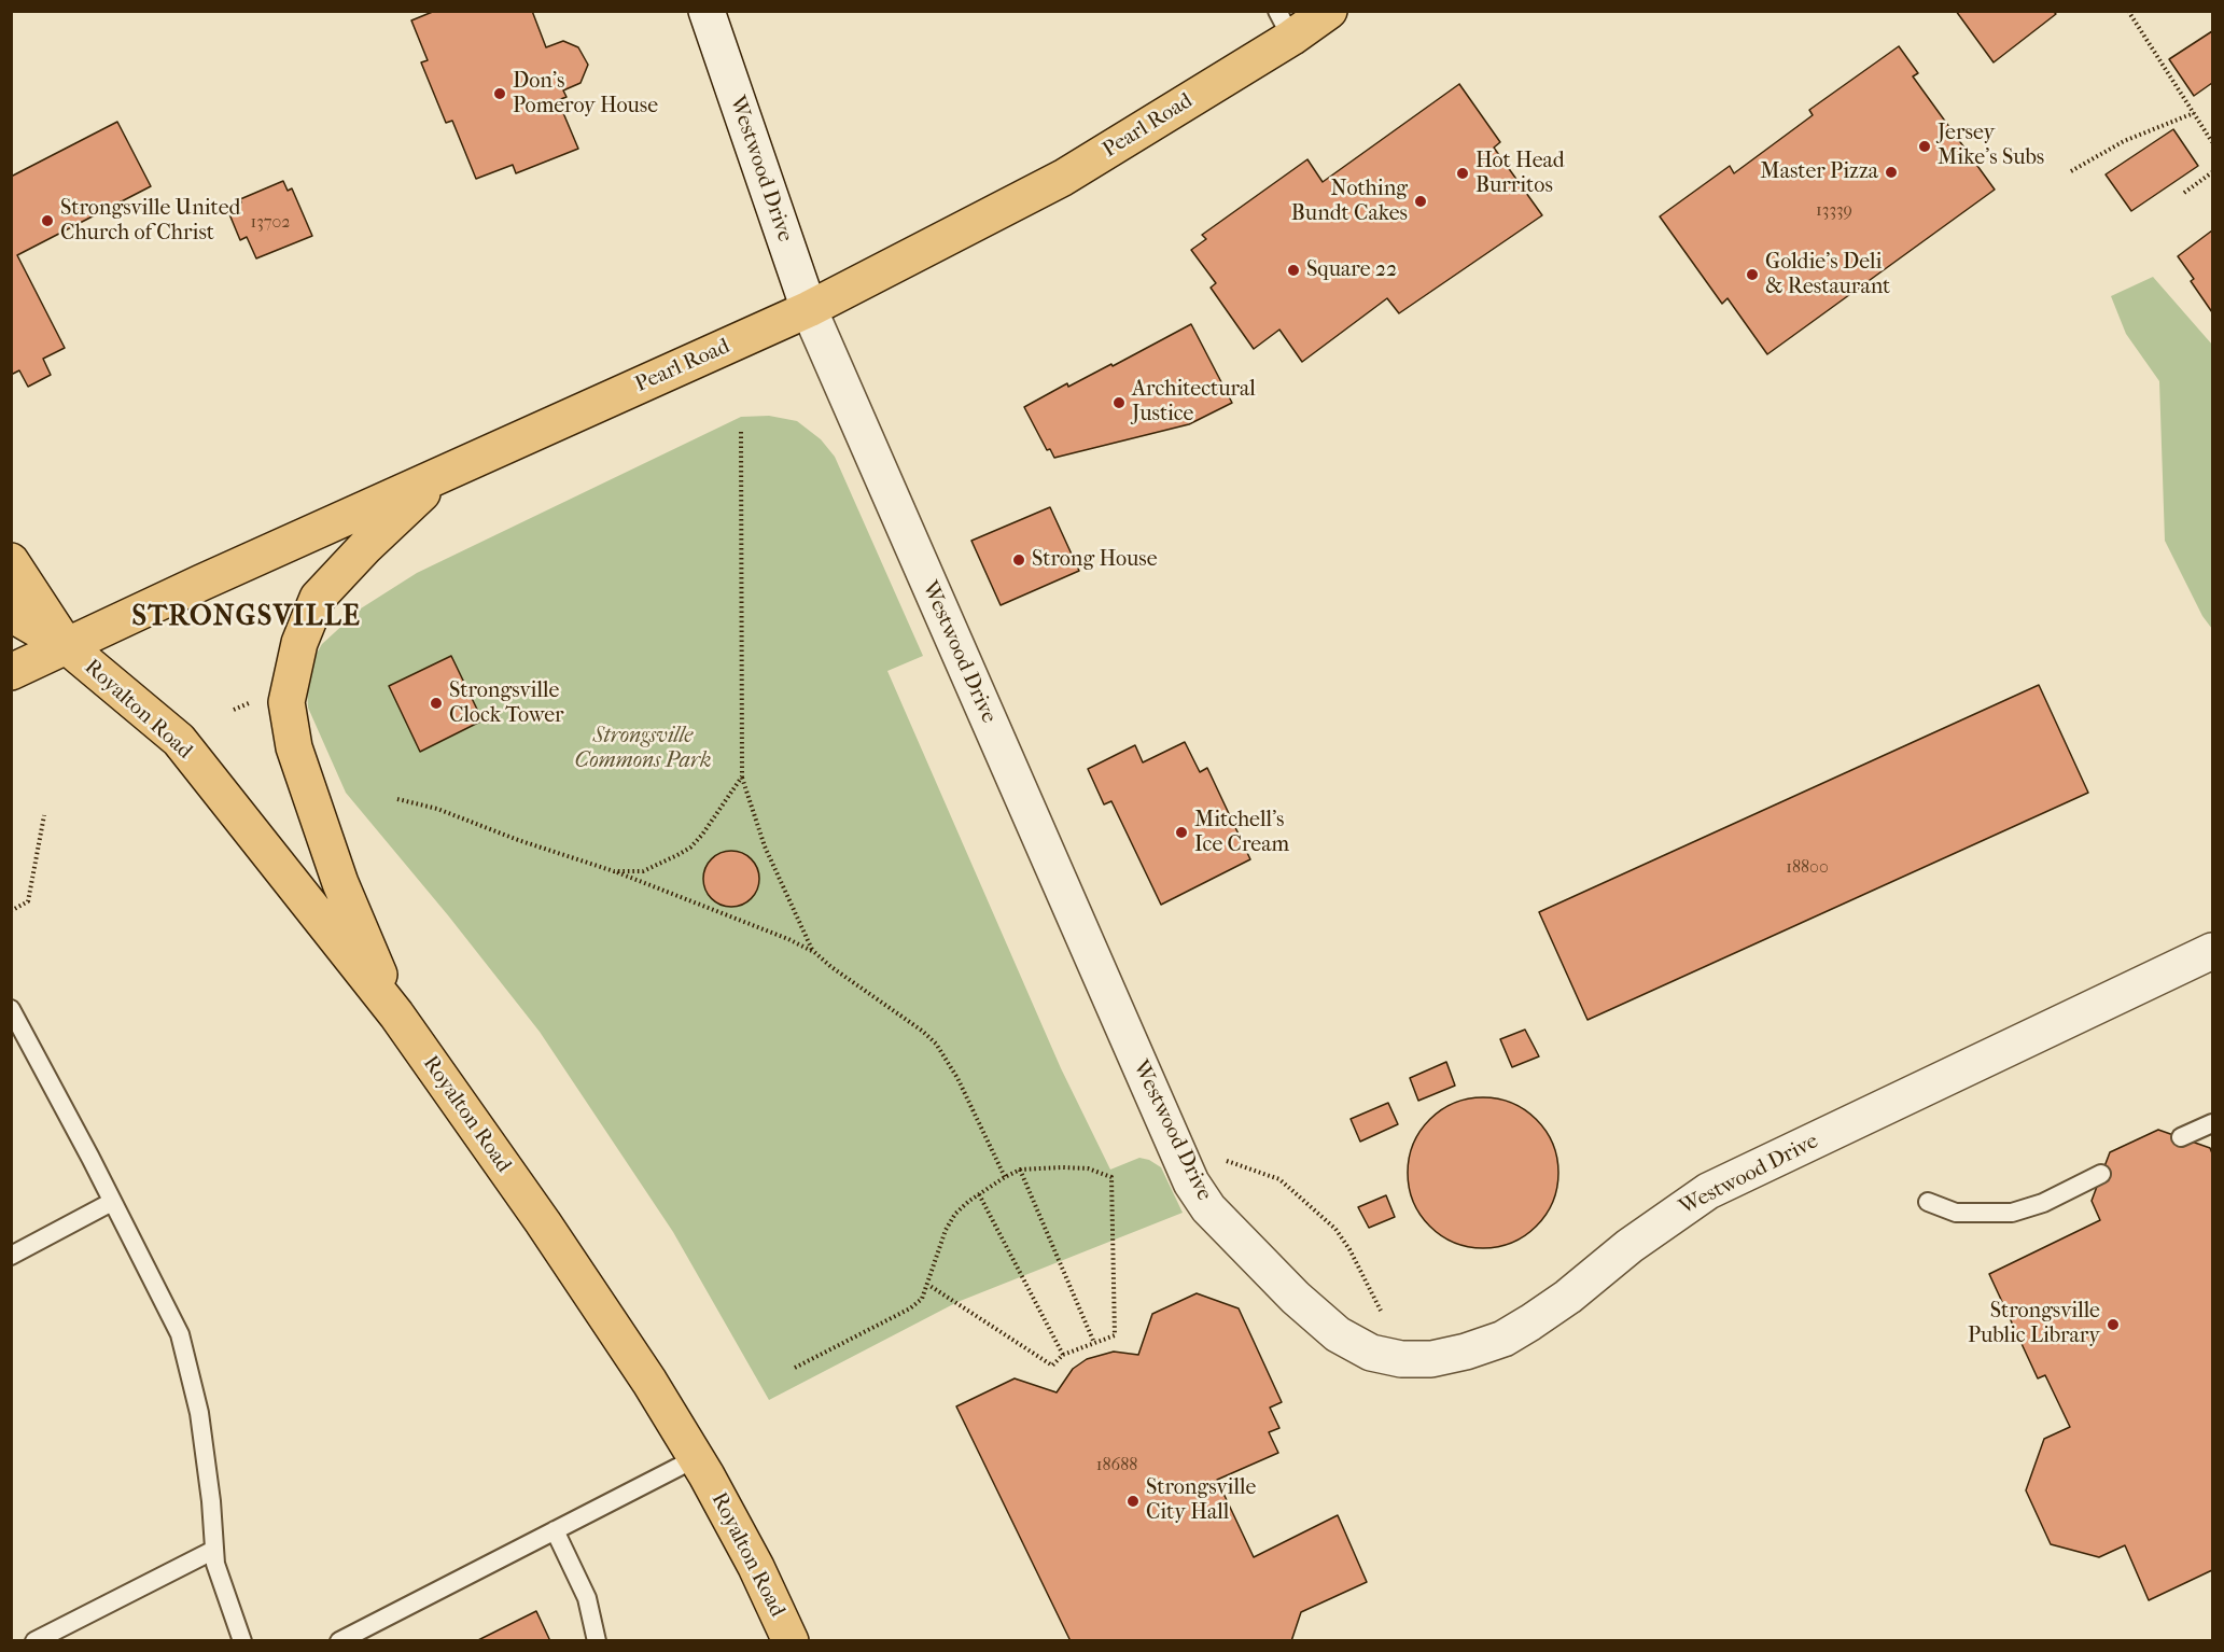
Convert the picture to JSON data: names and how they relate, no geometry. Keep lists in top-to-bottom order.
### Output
{
  "streets": {
    "main road": ["Pearl Road", "Royalton Road"],
    "street": ["Westwood Drive"]
  },
  "crossings": [
    ["Pearl Road", "Westwood Drive"],
    ["Pearl Road", "Royalton Road"]
  ],
  "districts": ["STRONGSVILLE"],
  "parks": ["Strongsville Commons Park"],
  "places": [
    "Don's Pomeroy House",
    "Jersey Mike's Subs",
    "Master Pizza",
    "Hot Head Burritos",
    "Nothing Bundt Cakes",
    "Strongsville United Church of Christ",
    "Square 22",
    "Goldie’s Deli & Restaurant",
    "Architectural Justice",
    "Strong House",
    "Strongsville Clock Tower",
    "Mitchell’s Ice Cream",
    "Strongsville Public Library",
    "Strongsville City Hall"
  ],
  "house_numbers": [
    "13339",
    "13702",
    "18800",
    "18688"
  ]
}
